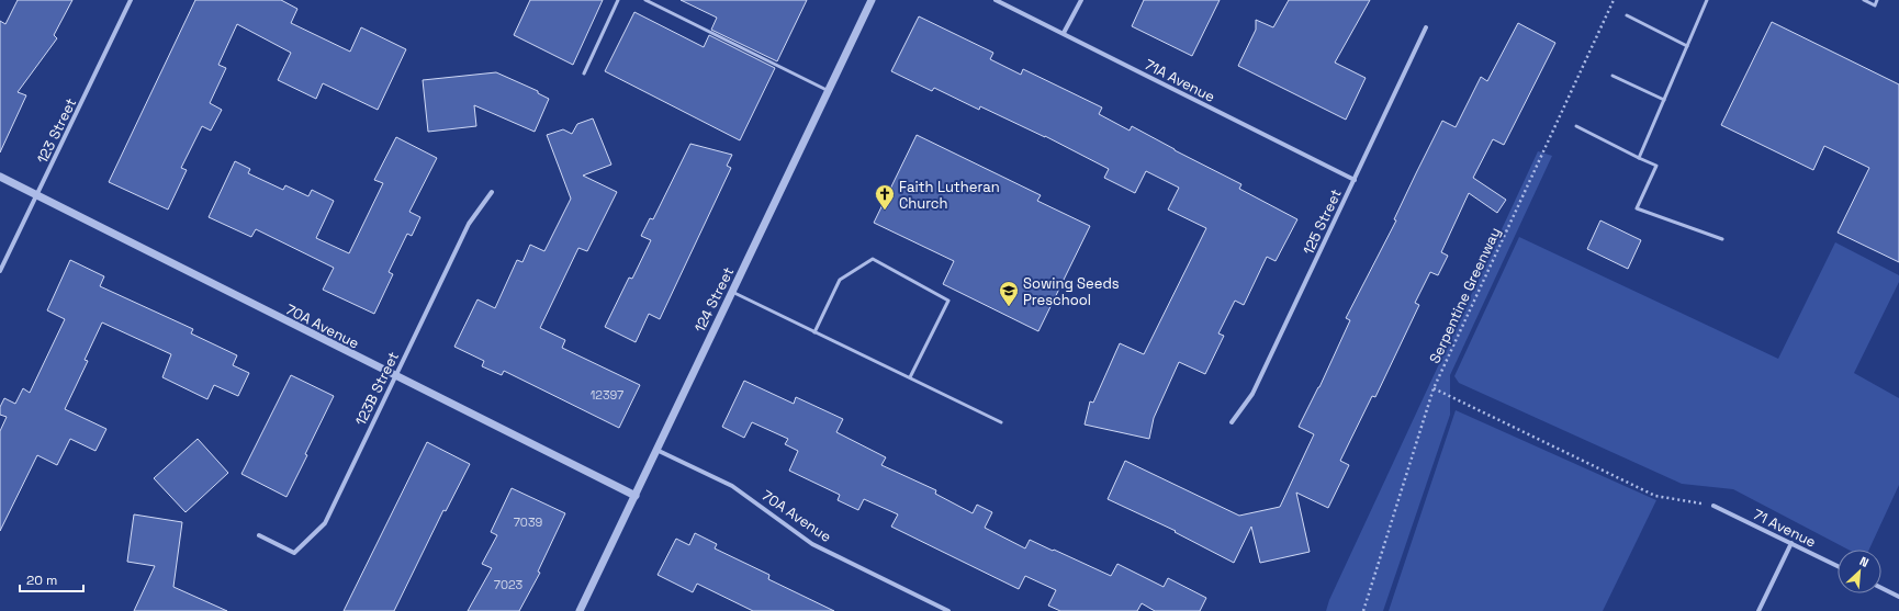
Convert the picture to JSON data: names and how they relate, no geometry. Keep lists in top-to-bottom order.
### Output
{
  "streets": {
    "street": [
      "71A Avenue",
      "123 Street",
      "125 Street",
      "124 Street",
      "70A Avenue",
      "123B Street",
      "71 Avenue"
    ],
    "path": ["Serpentine Greenway"]
  },
  "crossings": [
    ["71A Avenue", "125 Street"],
    ["123 Street", "70A Avenue"],
    ["124 Street", "70A Avenue"],
    ["70A Avenue", "123B Street"]
  ],
  "places": {
    "church": ["Faith Lutheran Church"],
    "school or university": ["Sowing Seeds Preschool"]
  },
  "house_numbers": ["12397", "7039", "7023"],
  "scale_bar": "20 m",
  "north": "top right"
}
